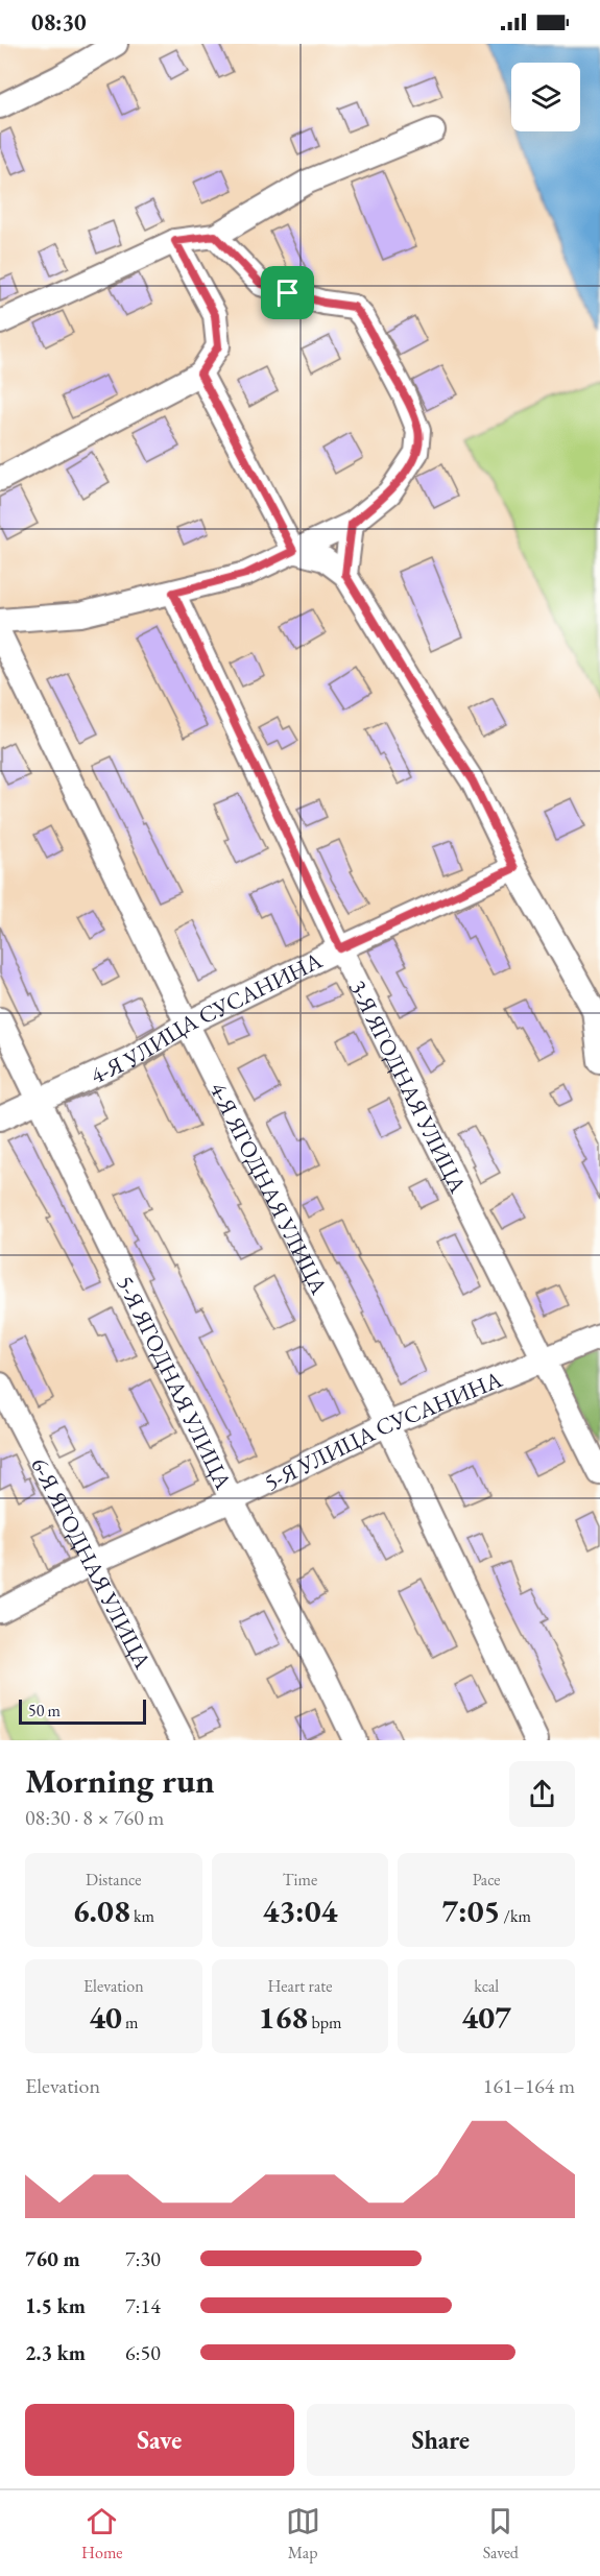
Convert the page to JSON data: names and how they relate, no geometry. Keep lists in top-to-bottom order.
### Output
{
  "streets": {
    "street": [
      "4-Я УЛИЦА СУСАНИНА",
      "3-Я ЯГОДНАЯ УЛИЦА",
      "4-Я ЯГОДНАЯ УЛИЦА",
      "5-Я ЯГОДНАЯ УЛИЦА",
      "5-Я УЛИЦА СУСАНИНА",
      "6-Я ЯГОДНАЯ УЛИЦА"
    ]
  },
  "crossings": [
    ["4-Я УЛИЦА СУСАНИНА", "3-Я ЯГОДНАЯ УЛИЦА"],
    ["4-Я УЛИЦА СУСАНИНА", "4-Я ЯГОДНАЯ УЛИЦА"],
    ["4-Я УЛИЦА СУСАНИНА", "5-Я ЯГОДНАЯ УЛИЦА"],
    ["3-Я ЯГОДНАЯ УЛИЦА", "5-Я УЛИЦА СУСАНИНА"],
    ["4-Я ЯГОДНАЯ УЛИЦА", "5-Я УЛИЦА СУСАНИНА"],
    ["5-Я ЯГОДНАЯ УЛИЦА", "5-Я УЛИЦА СУСАНИНА"],
    ["5-Я УЛИЦА СУСАНИНА", "6-Я ЯГОДНАЯ УЛИЦА"]
  ],
  "scale_bar": "50 m",
  "page": {
    "status": "08:30",
    "scale": "50 m",
    "heading": ["Morning run", "08:30 · 8 × 760 m"],
    "stats": [
      ["Distance", "6.08 km"],
      ["Time", "43:04"],
      ["Pace", "7:05 /km"],
      ["Elevation", "40 m"],
      ["Heart rate", "168 bpm"],
      ["kcal", "407"]
    ],
    "chart": ["Elevation", "161–164 m"],
    "list": [
      {
        "name": "760 m",
        "note": "7:30"
      },
      {
        "name": "1.5 km",
        "note": "7:14"
      },
      {
        "name": "2.3 km",
        "note": "6:50"
      }
    ],
    "buttons": ["Save", "Share"],
    "tabs": ["Home", "Map", "Saved"]
  }
}
